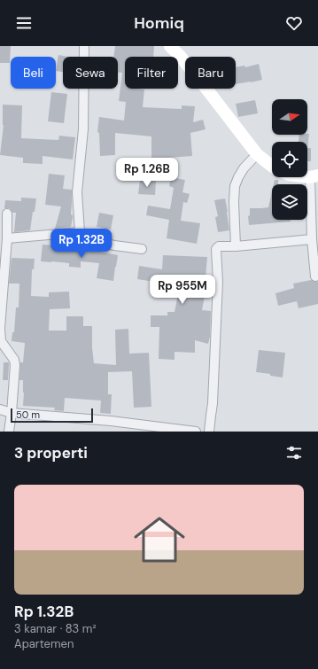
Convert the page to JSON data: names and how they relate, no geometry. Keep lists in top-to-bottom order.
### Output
{
  "scale_bar": "50 m",
  "north": "right",
  "page": {
    "header": "Homiq",
    "chip": [
      "Beli",
      "Sewa",
      "Filter",
      "Baru"
    ],
    "price": ["Rp 1.26B", "Rp 1.32B", "Rp 955M"],
    "scale": "50 m",
    "heading": "3 properti",
    "list": [
      {
        "name": "Rp 1.32B",
        "note": "3 kamar · 83 m² · Apartemen"
      }
    ]
  }
}
